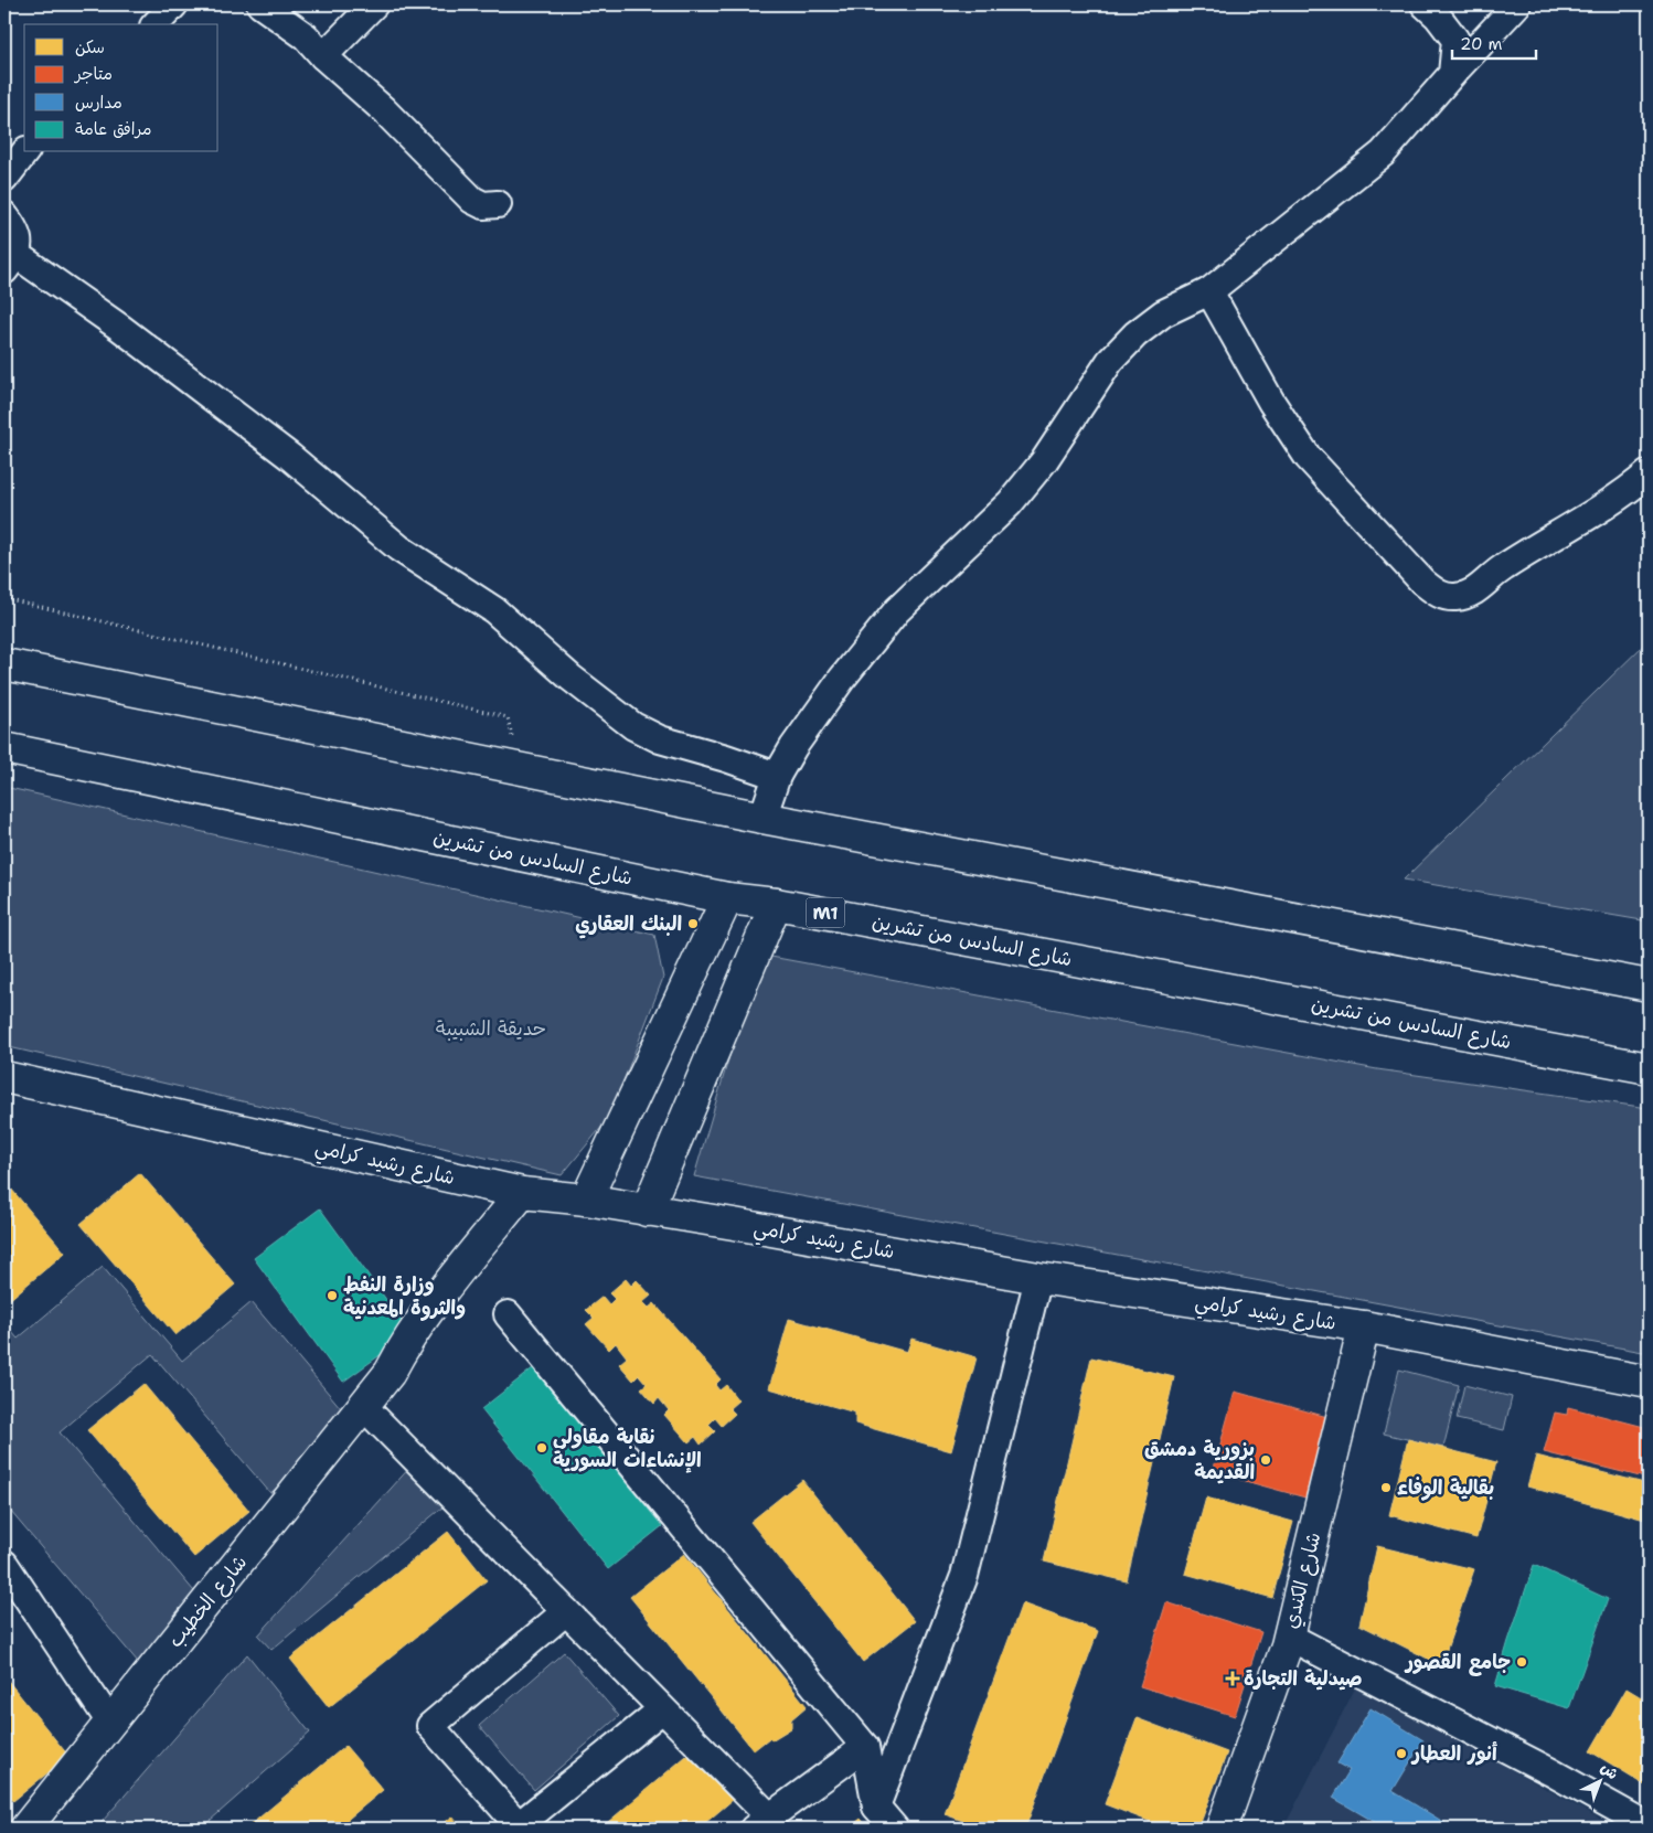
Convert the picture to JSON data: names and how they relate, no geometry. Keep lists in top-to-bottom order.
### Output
{
  "streets": {
    "main road": [
      "شارع السادس من تشرين",
      "M1",
      "شارع رشيد كرامي",
      "شارع الكندي",
      "شارع الخطيب"
    ]
  },
  "crossings": [
    ["شارع رشيد كرامي", "شارع الكندي"],
    ["شارع رشيد كرامي", "شارع الخطيب"]
  ],
  "parks": ["حديقة الشبيبة"],
  "places": {
    "other": [
      "البنك العقاري",
      "وزارة النفط والثروة المعدنية",
      "نقابة مقاولي الإنشاءات السورية",
      "بزورية دمشق القديمة",
      "بقالية الوفاء",
      "جامع القصور",
      "أنور العطار"
    ],
    "health": ["صيدلية التجارة"]
  },
  "legend": [
    "سكن",
    "متاجر",
    "مدارس",
    "مرافق عامة"
  ],
  "scale_bar": "20 m",
  "north": "top right"
}
